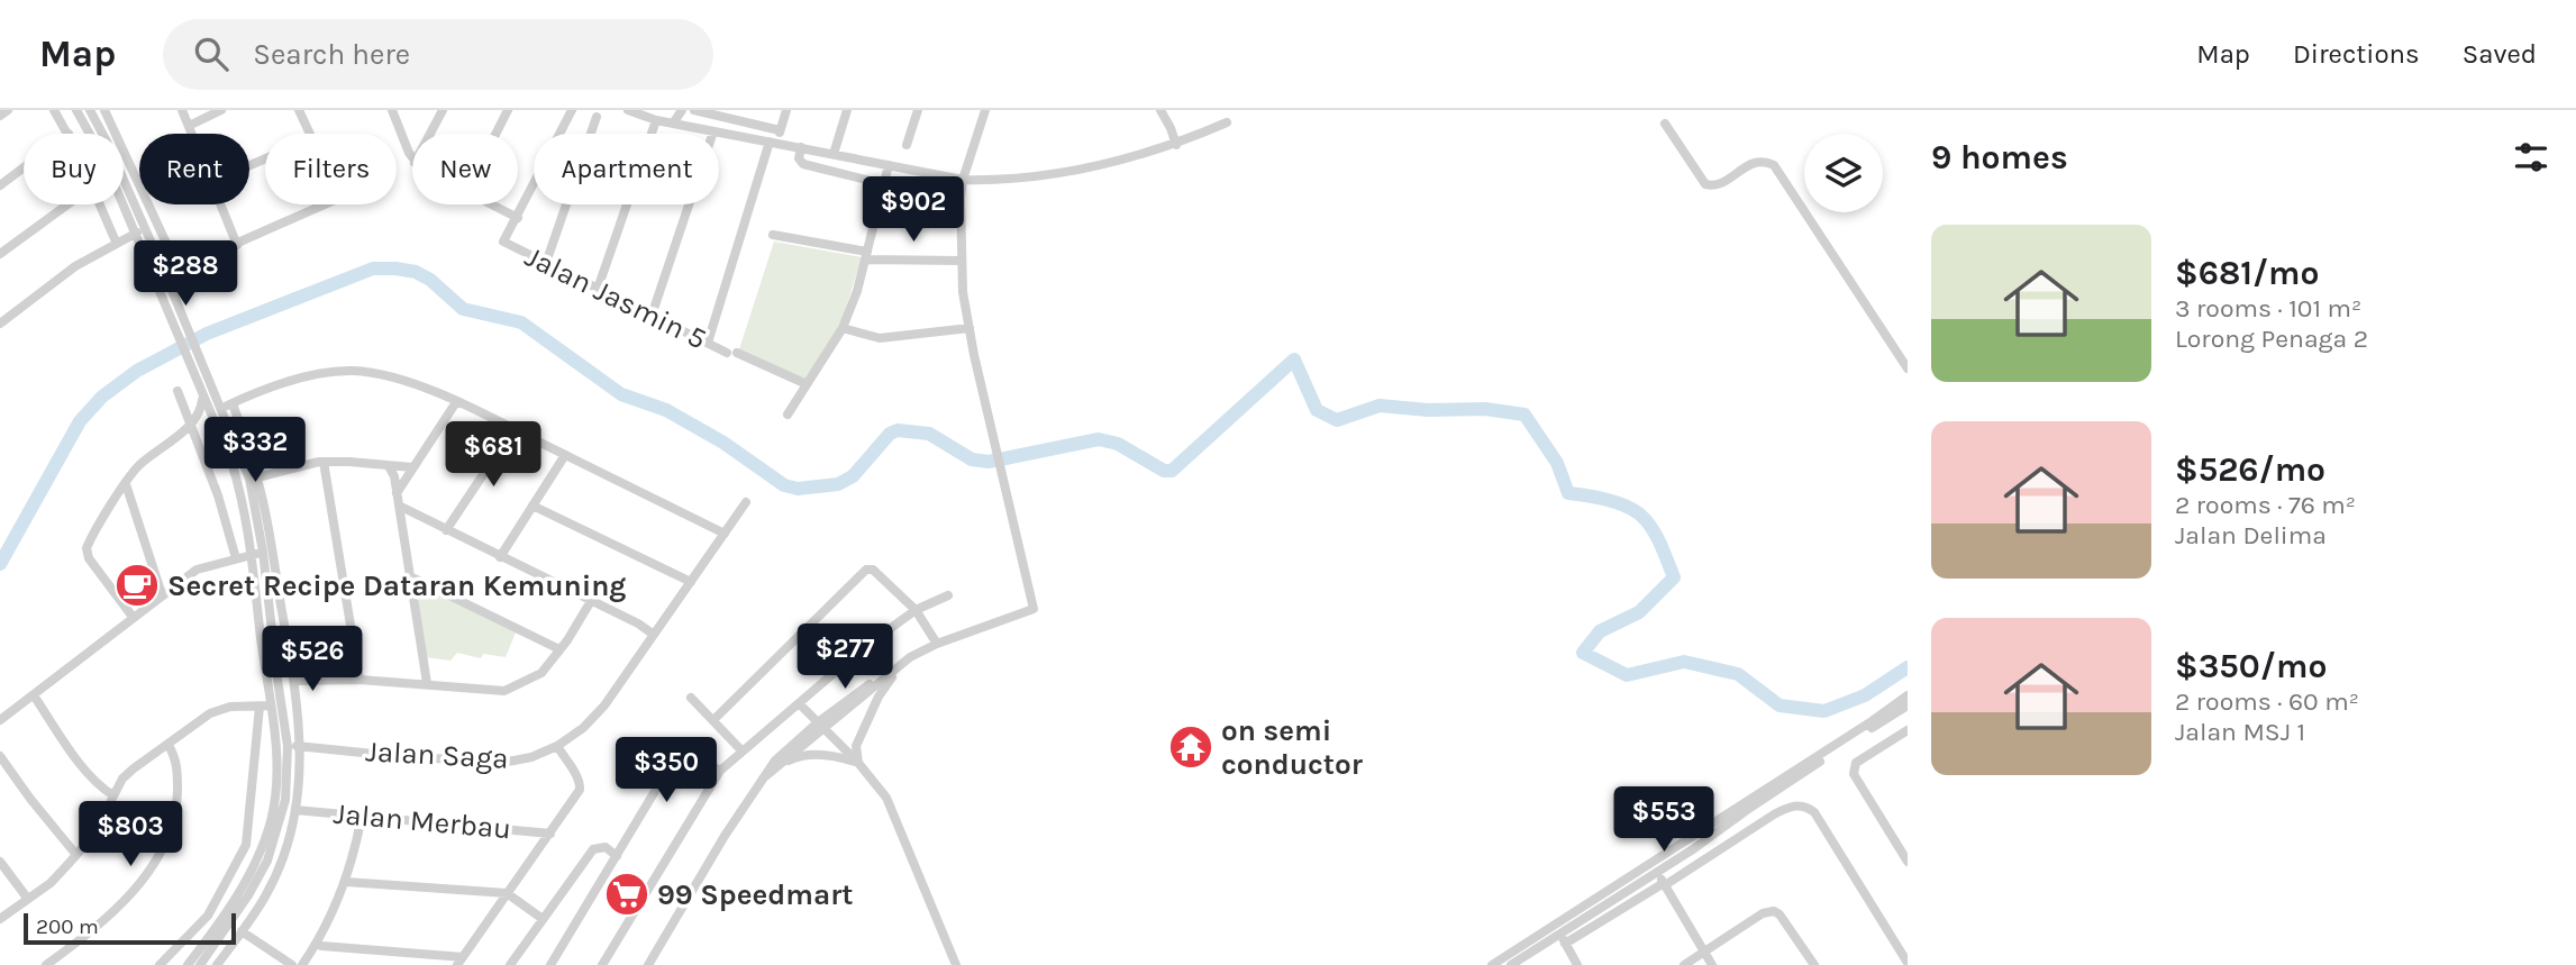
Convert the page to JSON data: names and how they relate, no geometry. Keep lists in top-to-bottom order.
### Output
{
  "streets": {
    "street": ["Jalan Jasmin 5", "Jalan Saga", "Jalan Merbau"]
  },
  "places": {
    "cafe": ["Secret Recipe Dataran Kemuning"],
    "temple": ["on semi conductor"],
    "supermarket": ["99 Speedmart"]
  },
  "scale_bar": "200 m",
  "page": {
    "header": "Map",
    "search": "Search here",
    "nav": ["Map", "Directions", "Saved"],
    "heading": "9 homes",
    "chip": [
      "Buy",
      "Rent",
      "Filters",
      "New",
      "Apartment"
    ],
    "price": [
      "$902",
      "$288",
      "$332",
      "$681",
      "$277",
      "$526",
      "$350",
      "$553",
      "$803"
    ],
    "list": [
      {
        "name": "$681/mo",
        "note": "3 rooms · 101 m² · Lorong Penaga 2"
      },
      {
        "name": "$526/mo",
        "note": "2 rooms · 76 m² · Jalan Delima"
      },
      {
        "name": "$350/mo",
        "note": "2 rooms · 60 m² · Jalan MSJ 1"
      }
    ],
    "scale": "200 m"
  }
}
